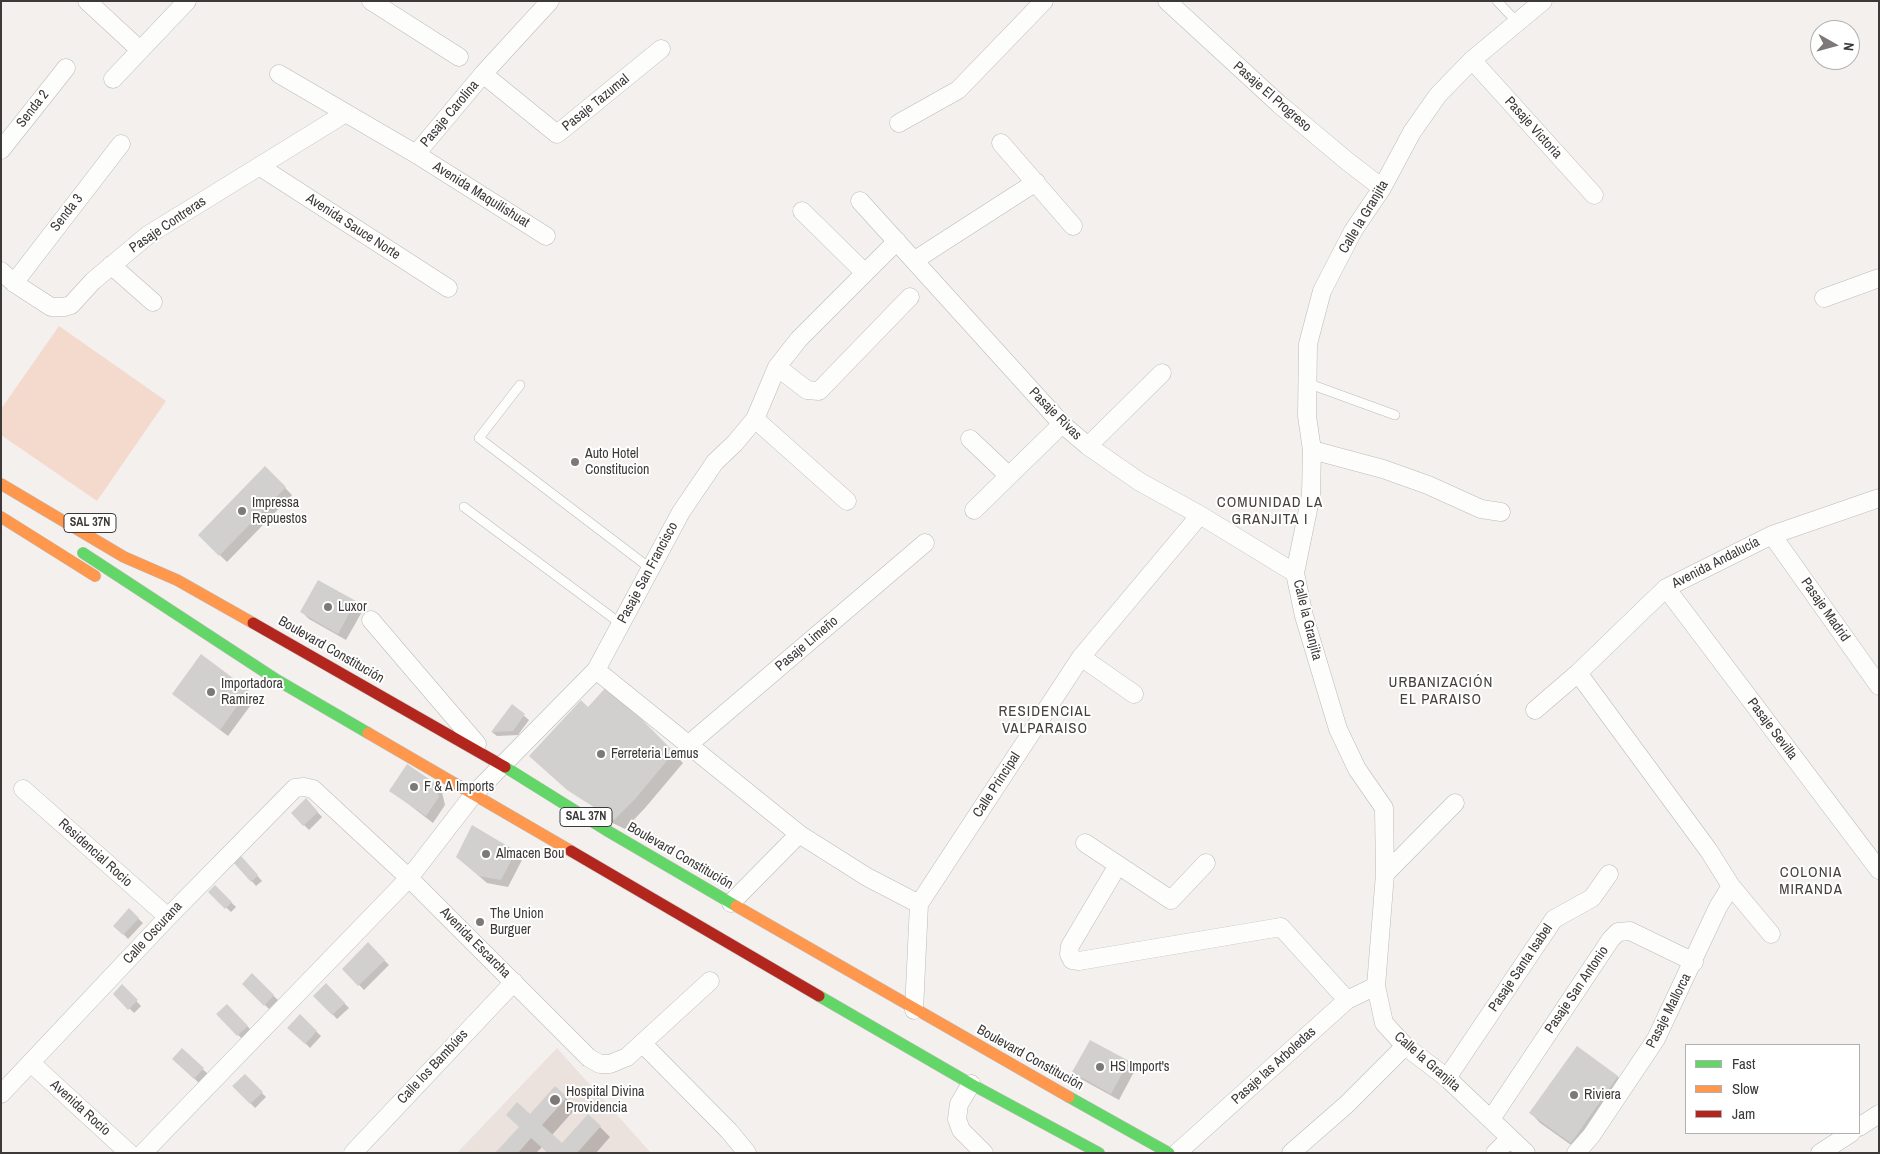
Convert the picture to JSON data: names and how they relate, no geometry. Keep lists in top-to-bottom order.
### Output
{
  "streets": {
    "highway": ["SAL 37N", "Boulevard Constitución"],
    "street": [
      "Pasaje El Progreso",
      "Pasaje Tazumal",
      "Senda 2",
      "Pasaje Carolina",
      "Pasaje Victoria",
      "Avenida Maquilishuat",
      "Senda 3",
      "Calle la Granjita",
      "Pasaje Contreras",
      "Avenida Sauce Norte",
      "Pasaje Rivas",
      "Avenida Andalucía",
      "Pasaje San Francisco",
      "Pasaje Madrid",
      "Pasaje Limeño",
      "Pasaje Sevilla",
      "Calle Principal",
      "Residencial Rocio",
      "Calle Oscurana",
      "Avenida Escarcha",
      "Pasaje Santa Isabel",
      "Pasaje San Antonio",
      "Pasaje Mallorca",
      "Pasaje las Arboledas",
      "Calle los Bambúes",
      "Avenida Rocío"
    ]
  },
  "crossings": [
    ["Pasaje El Progreso", "Calle la Granjita"],
    ["Pasaje Tazumal", "Pasaje Carolina"],
    ["Pasaje Carolina", "Avenida Maquilishuat"],
    ["Pasaje Carolina", "Pasaje Contreras"],
    ["Pasaje Victoria", "Calle la Granjita"],
    ["Senda 3", "Pasaje Contreras"],
    ["Calle la Granjita", "Pasaje Rivas"],
    ["Calle la Granjita", "Pasaje Santa Isabel"],
    ["Calle la Granjita", "Pasaje San Antonio"],
    ["Calle la Granjita", "Pasaje las Arboledas"],
    ["Pasaje Contreras", "Avenida Sauce Norte"],
    ["Pasaje Rivas", "Pasaje San Francisco"],
    ["Pasaje Rivas", "Calle Principal"],
    ["SAL 37N", "Pasaje San Francisco"],
    ["Avenida Andalucía", "Pasaje Madrid"],
    ["Avenida Andalucía", "Pasaje Sevilla"],
    ["Pasaje San Francisco", "Boulevard Constitución"],
    ["Pasaje San Francisco", "Avenida Escarcha"],
    ["Residencial Rocio", "Calle Oscurana"],
    ["Calle Oscurana", "Avenida Escarcha"],
    ["Calle Oscurana", "Avenida Rocío"],
    ["Avenida Escarcha", "Calle los Bambúes"],
    ["Pasaje San Antonio", "Pasaje Mallorca"]
  ],
  "districts": [
    "COMUNIDAD LA GRANJITA I",
    "URBANIZACIÓN EL PARAISO",
    "RESIDENCIAL VALPARAISO",
    "COLONIA MIRANDA"
  ],
  "places": [
    "Auto Hotel Constitucion",
    "Impressa Repuestos",
    "Luxor",
    "Importadora Ramirez",
    "Ferreteria Lemus",
    "F & A Imports",
    "Almacen Bou",
    "The Union Burguer",
    "HS Import's",
    "Riviera",
    "Hospital Divina Providencia"
  ],
  "legend": ["Fast", "Slow", "Jam"],
  "north": "right"
}
